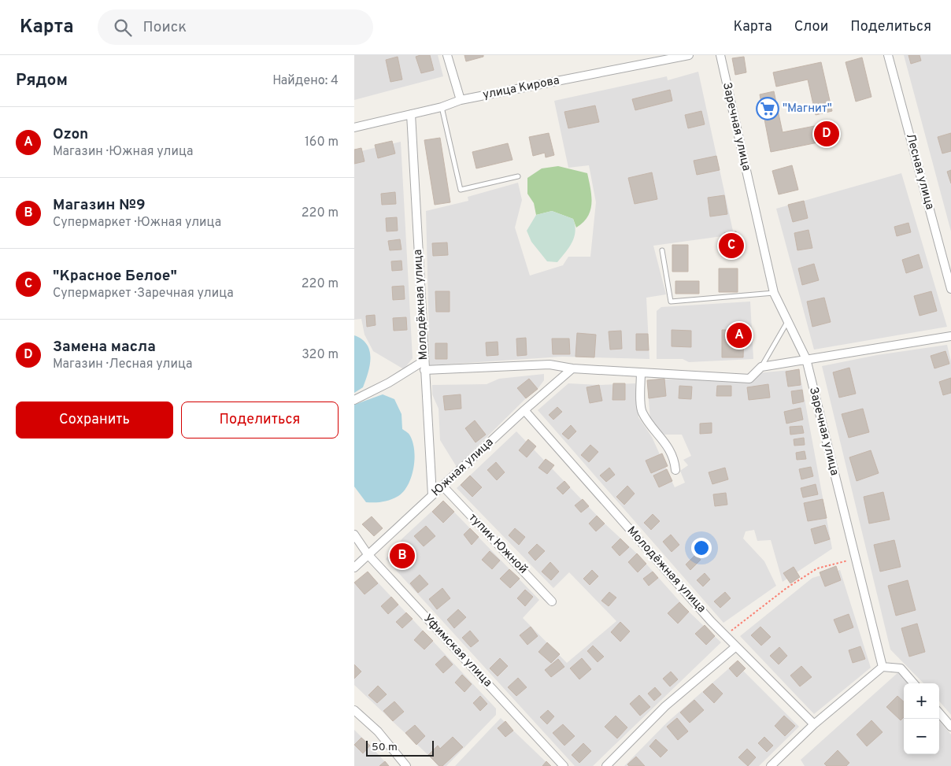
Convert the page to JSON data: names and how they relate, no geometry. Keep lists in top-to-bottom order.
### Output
{
  "streets": {
    "street": [
      "улица Кирова",
      "Заречная улица",
      "Лесная улица",
      "Молодёжная улица",
      "Южная улица",
      "тупик Южной",
      "Уфимская улица"
    ]
  },
  "crossings": [
    ["улица Кирова", "Молодёжная улица"],
    ["Молодёжная улица", "Южная улица"],
    ["Южная улица", "тупик Южной"],
    ["Южная улица", "Уфимская улица"]
  ],
  "places": {
    "supermarket": ["\"Магнит\""]
  },
  "scale_bar": "50 m",
  "page": {
    "header": "Карта",
    "search": "Поиск",
    "nav": ["Карта", "Слои", "Поделиться"],
    "heading": ["Рядом", "Найдено: 4"],
    "list": [
      {
        "mark": "A",
        "name": "Ozon",
        "note": "Магазин · Южная улица",
        "value": "160 m"
      },
      {
        "mark": "B",
        "name": "Магазин №9",
        "note": "Супермаркет · Южная улица",
        "value": "220 m"
      },
      {
        "mark": "C",
        "name": "\"Красное Белое\"",
        "note": "Супермаркет · Заречная улица",
        "value": "220 m"
      },
      {
        "mark": "D",
        "name": "Замена масла",
        "note": "Магазин · Лесная улица",
        "value": "320 m"
      }
    ],
    "pins": [
      "D",
      "C",
      "A",
      "B"
    ],
    "buttons": ["Сохранить", "Поделиться"],
    "map_buttons": ["+", "−"],
    "scale": "50 m"
  }
}
